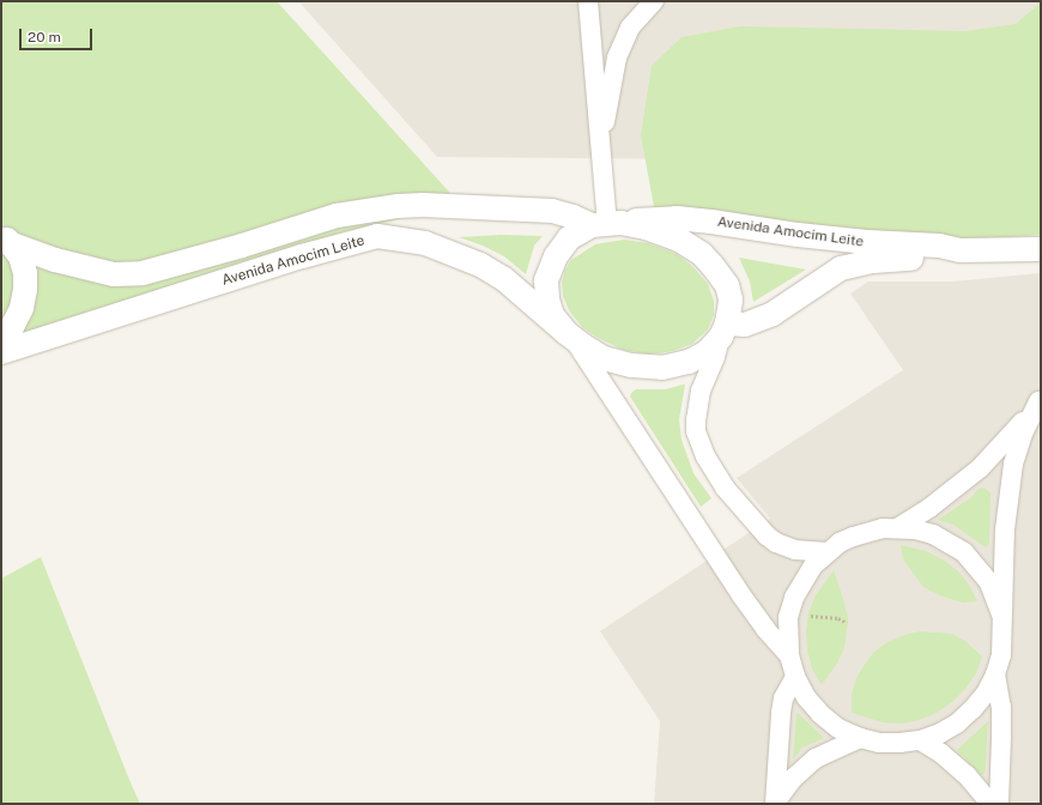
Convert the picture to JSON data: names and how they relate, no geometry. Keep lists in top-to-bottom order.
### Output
{
  "streets": {
    "street": ["Avenida Amocim Leite"]
  },
  "scale_bar": "20 m"
}
